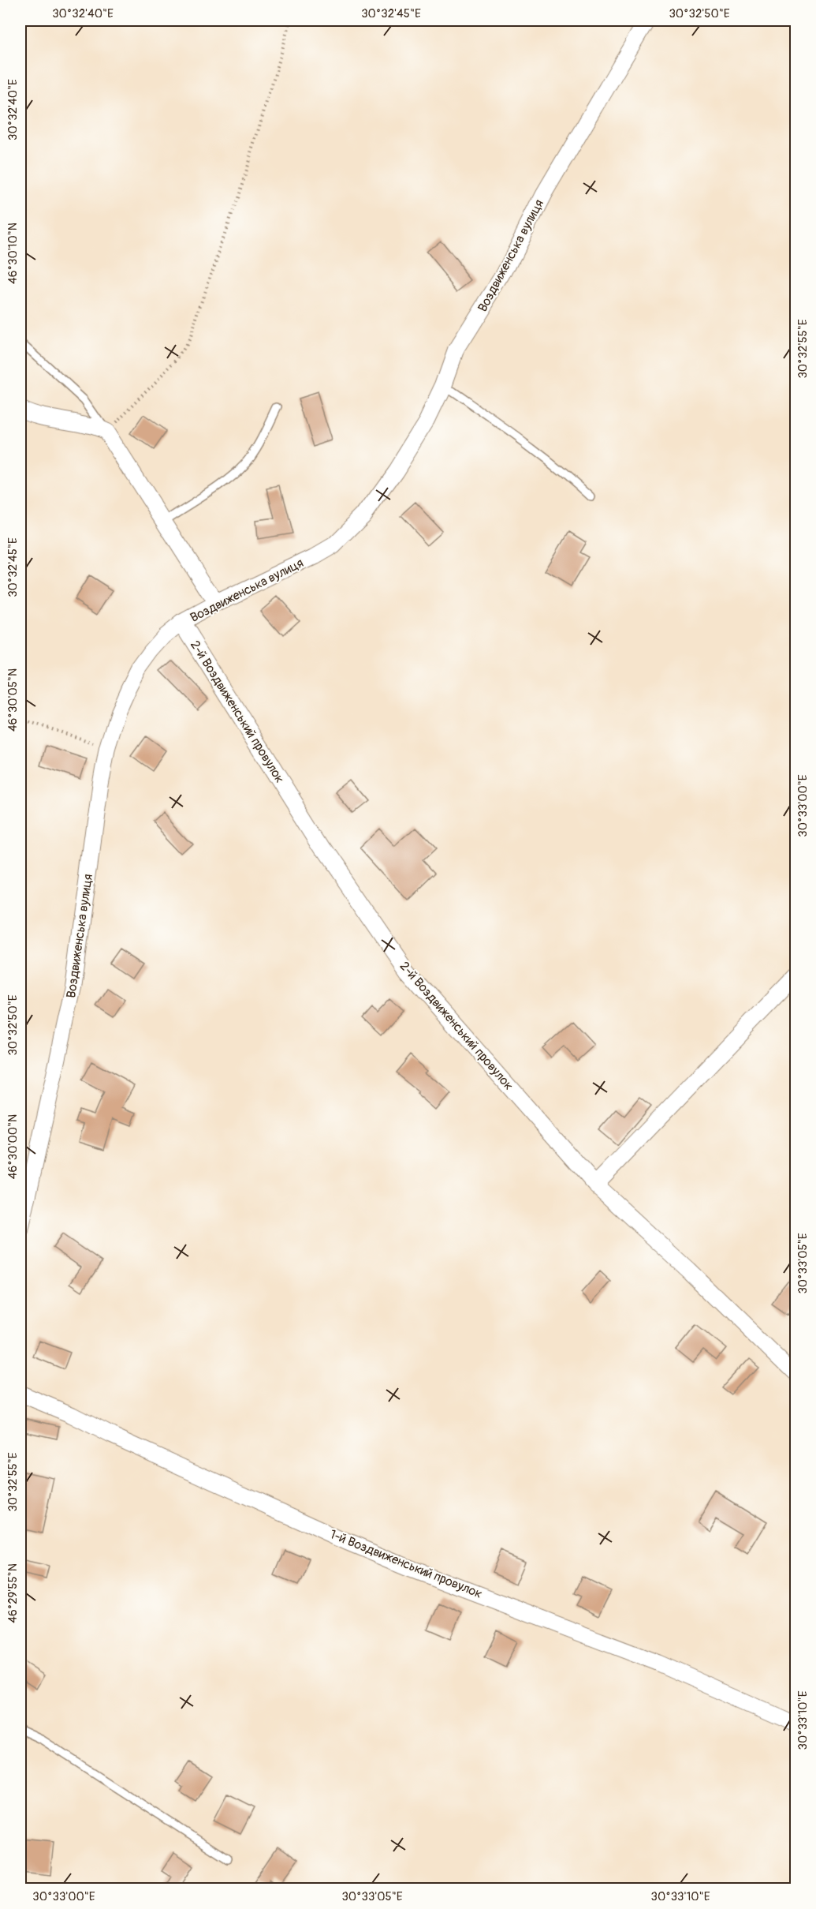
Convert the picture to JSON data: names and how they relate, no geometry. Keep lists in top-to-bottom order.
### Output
{
  "streets": {
    "street": ["Воздвиженська вулиця", "2-й Воздвиженський провулок", "1-й Воздвиженський провулок"]
  },
  "crossings": [
    ["Воздвиженська вулиця", "2-й Воздвиженський провулок"]
  ],
  "coordinates": [
    "30°32'40\"E",
    "30°32'45\"E",
    "30°32'50\"E",
    "46°30'10\"N",
    "30°32'55\"E",
    "46°30'05\"N",
    "30°33'00\"E",
    "46°30'00\"N",
    "30°33'05\"E",
    "46°29'55\"N",
    "30°33'10\"E"
  ]
}
